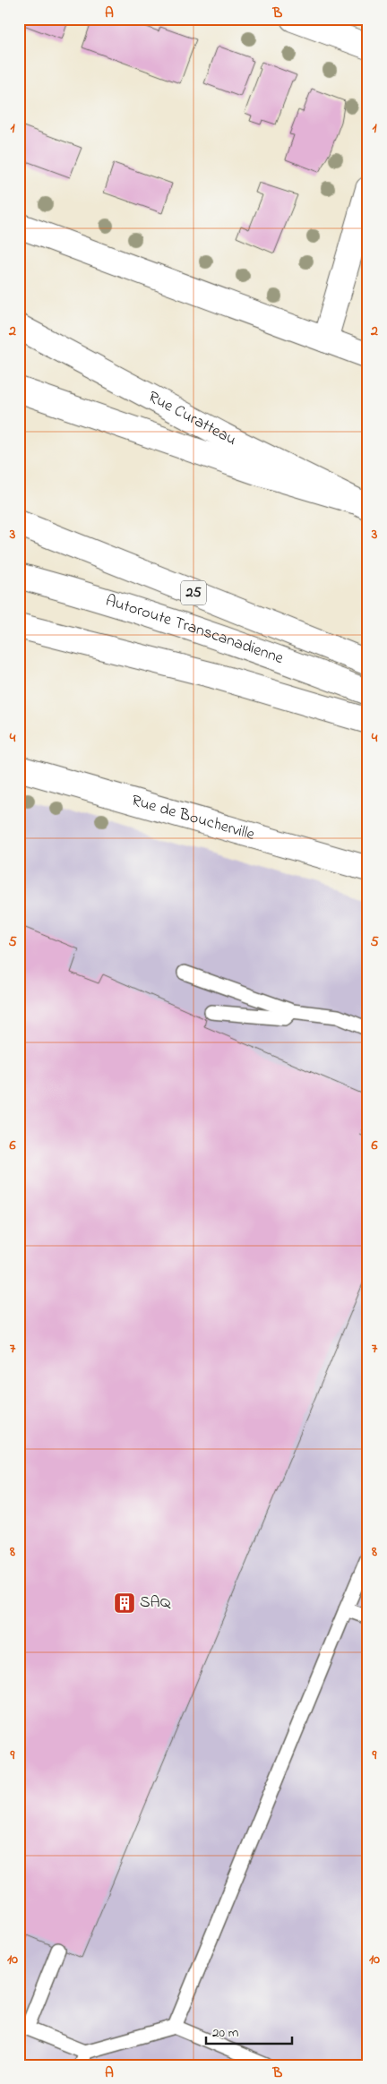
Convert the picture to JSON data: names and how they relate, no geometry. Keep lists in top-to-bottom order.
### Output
{
  "streets": {
    "main road": [
      "Rue Curatteau",
      "25",
      "Autoroute Transcanadienne",
      "Rue de Boucherville"
    ]
  },
  "places": {
    "building": ["SAQ"]
  },
  "scale_bar": "20 m",
  "grid": {
    "columns": ["A", "B"],
    "rows": [
      "1",
      "2",
      "3",
      "4",
      "5",
      "6",
      "7",
      "8",
      "9",
      "10"
    ]
  }
}
